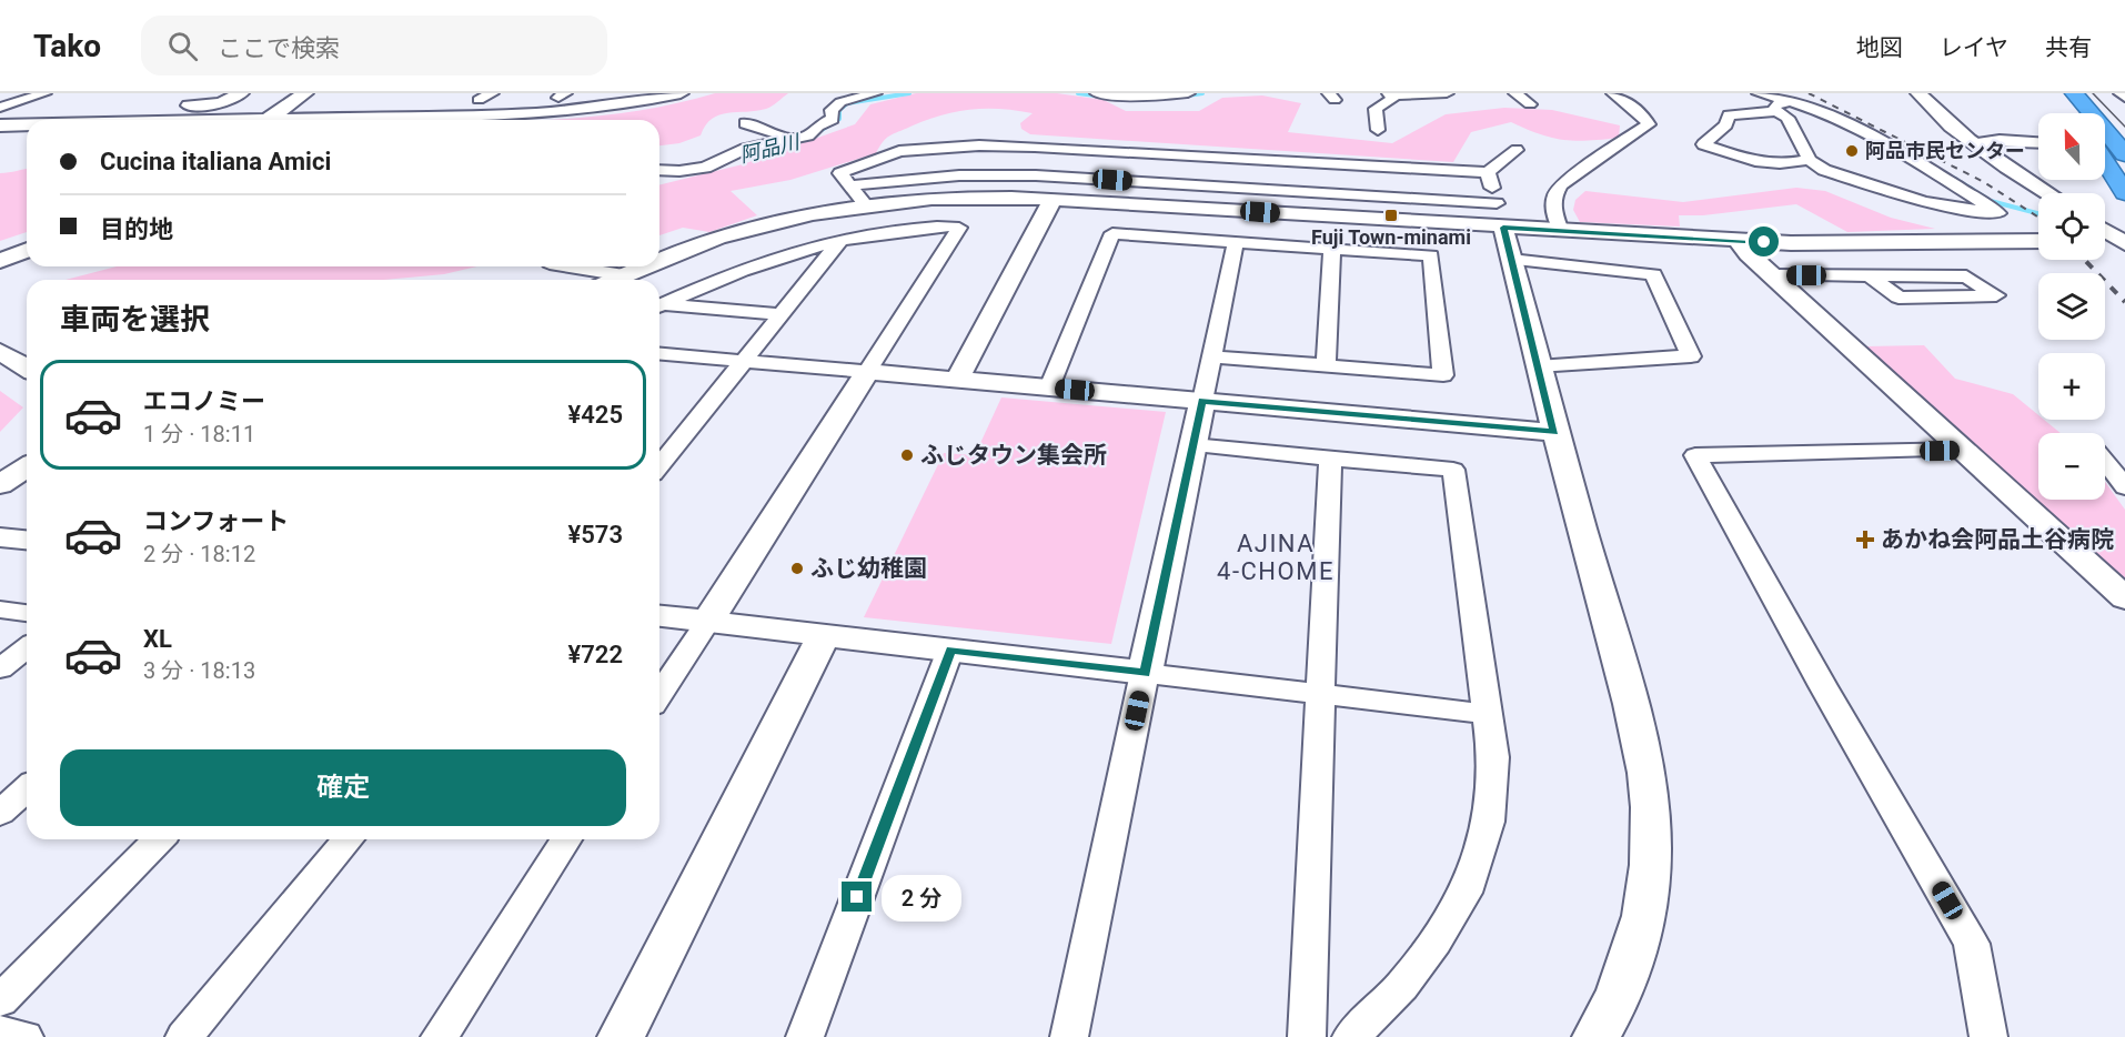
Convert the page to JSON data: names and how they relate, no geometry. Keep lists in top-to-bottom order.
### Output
{
  "districts": ["AJINA 4-CHOME"],
  "water": ["阿品川"],
  "places": {
    "other": ["阿品市民センター", "ふじタウン集会所", "ふじ幼稚園"],
    "transit": ["Fuji Town-minami"],
    "health": ["あかね会阿品土谷病院"]
  },
  "north": "top",
  "page": {
    "header": "Tako",
    "search": "ここで検索",
    "nav": ["地図", "レイヤ", "共有"],
    "map_buttons": ["+", "−"],
    "banner": ["Cucina italiana Amici", "目的地"],
    "heading": "車両を選択",
    "list": [
      {
        "name": "エコノミー",
        "note": "1 分 · 18:11",
        "value": "¥425"
      },
      {
        "name": "コンフォート",
        "note": "2 分 · 18:12",
        "value": "¥573"
      },
      {
        "name": "XL",
        "note": "3 分 · 18:13",
        "value": "¥722"
      }
    ],
    "buttons": "確定",
    "bubble": "2 分"
  }
}
